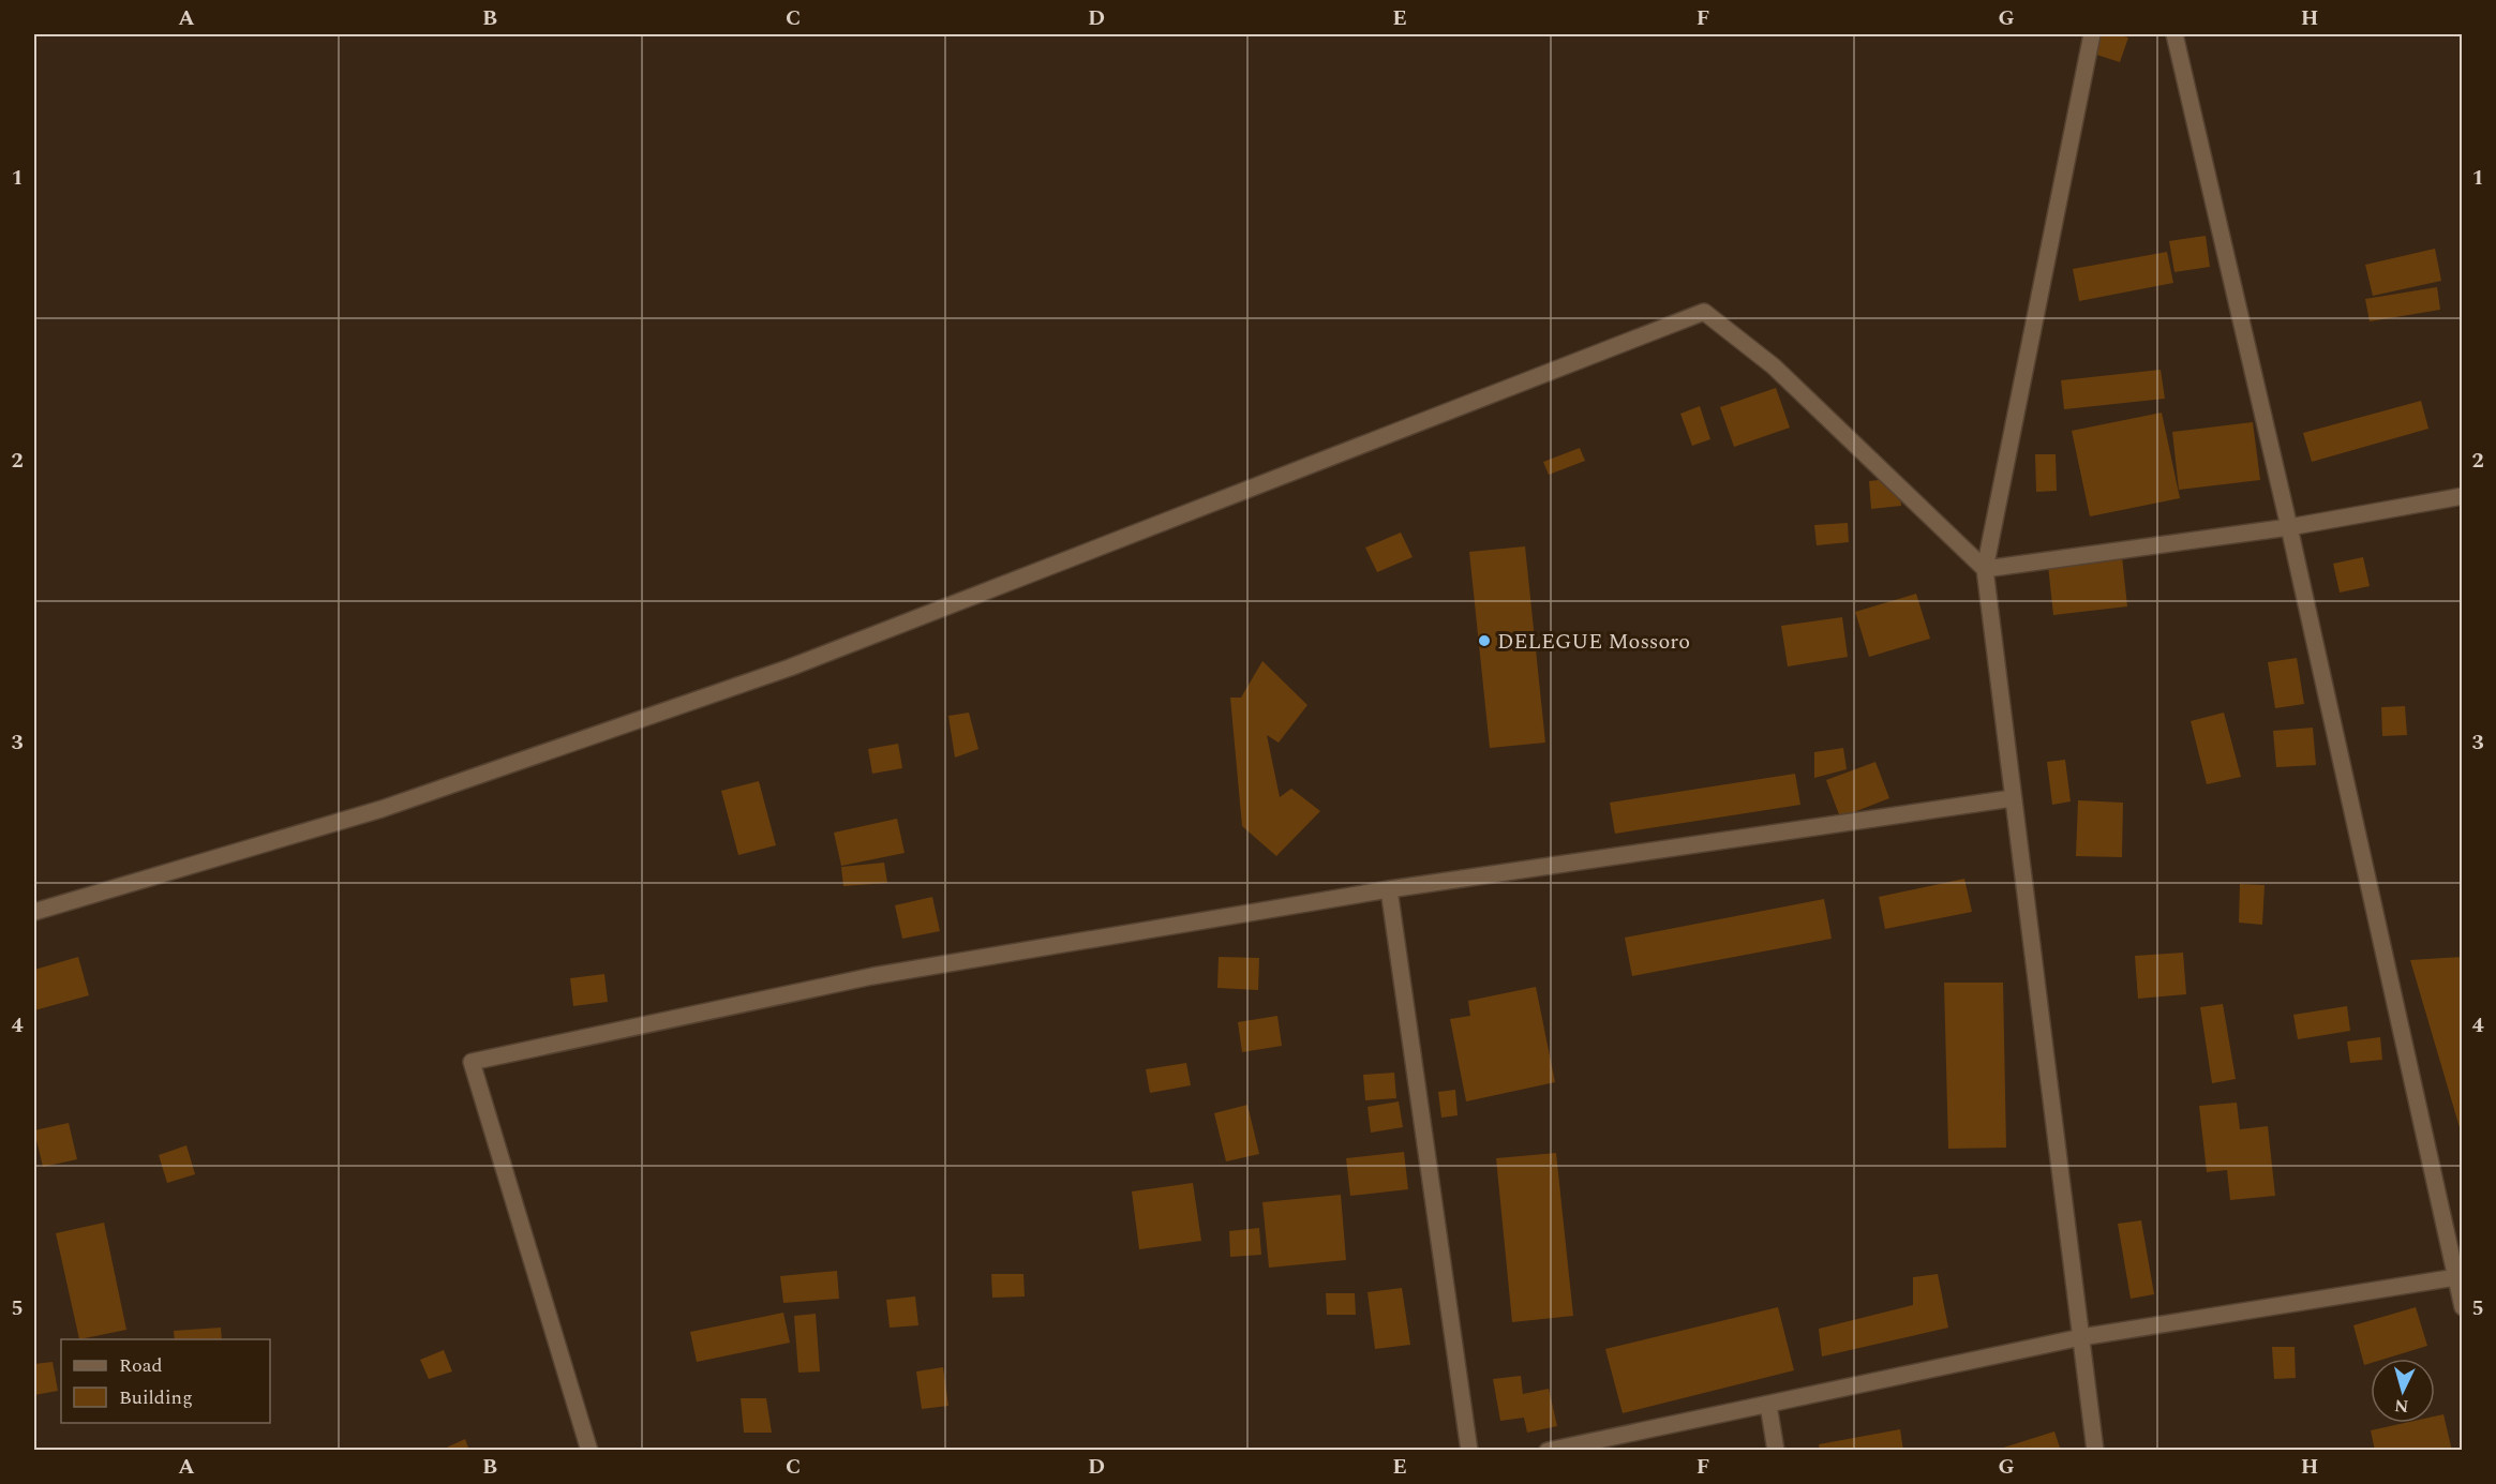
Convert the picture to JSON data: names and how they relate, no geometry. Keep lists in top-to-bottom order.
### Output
{
  "places": ["DELEGUE Mossoro"],
  "legend": ["Road", "Building"],
  "north": "bottom",
  "grid": {
    "columns": [
      "A",
      "B",
      "C",
      "D",
      "E",
      "F",
      "G",
      "H"
    ],
    "rows": [
      "1",
      "2",
      "3",
      "4",
      "5"
    ]
  }
}
